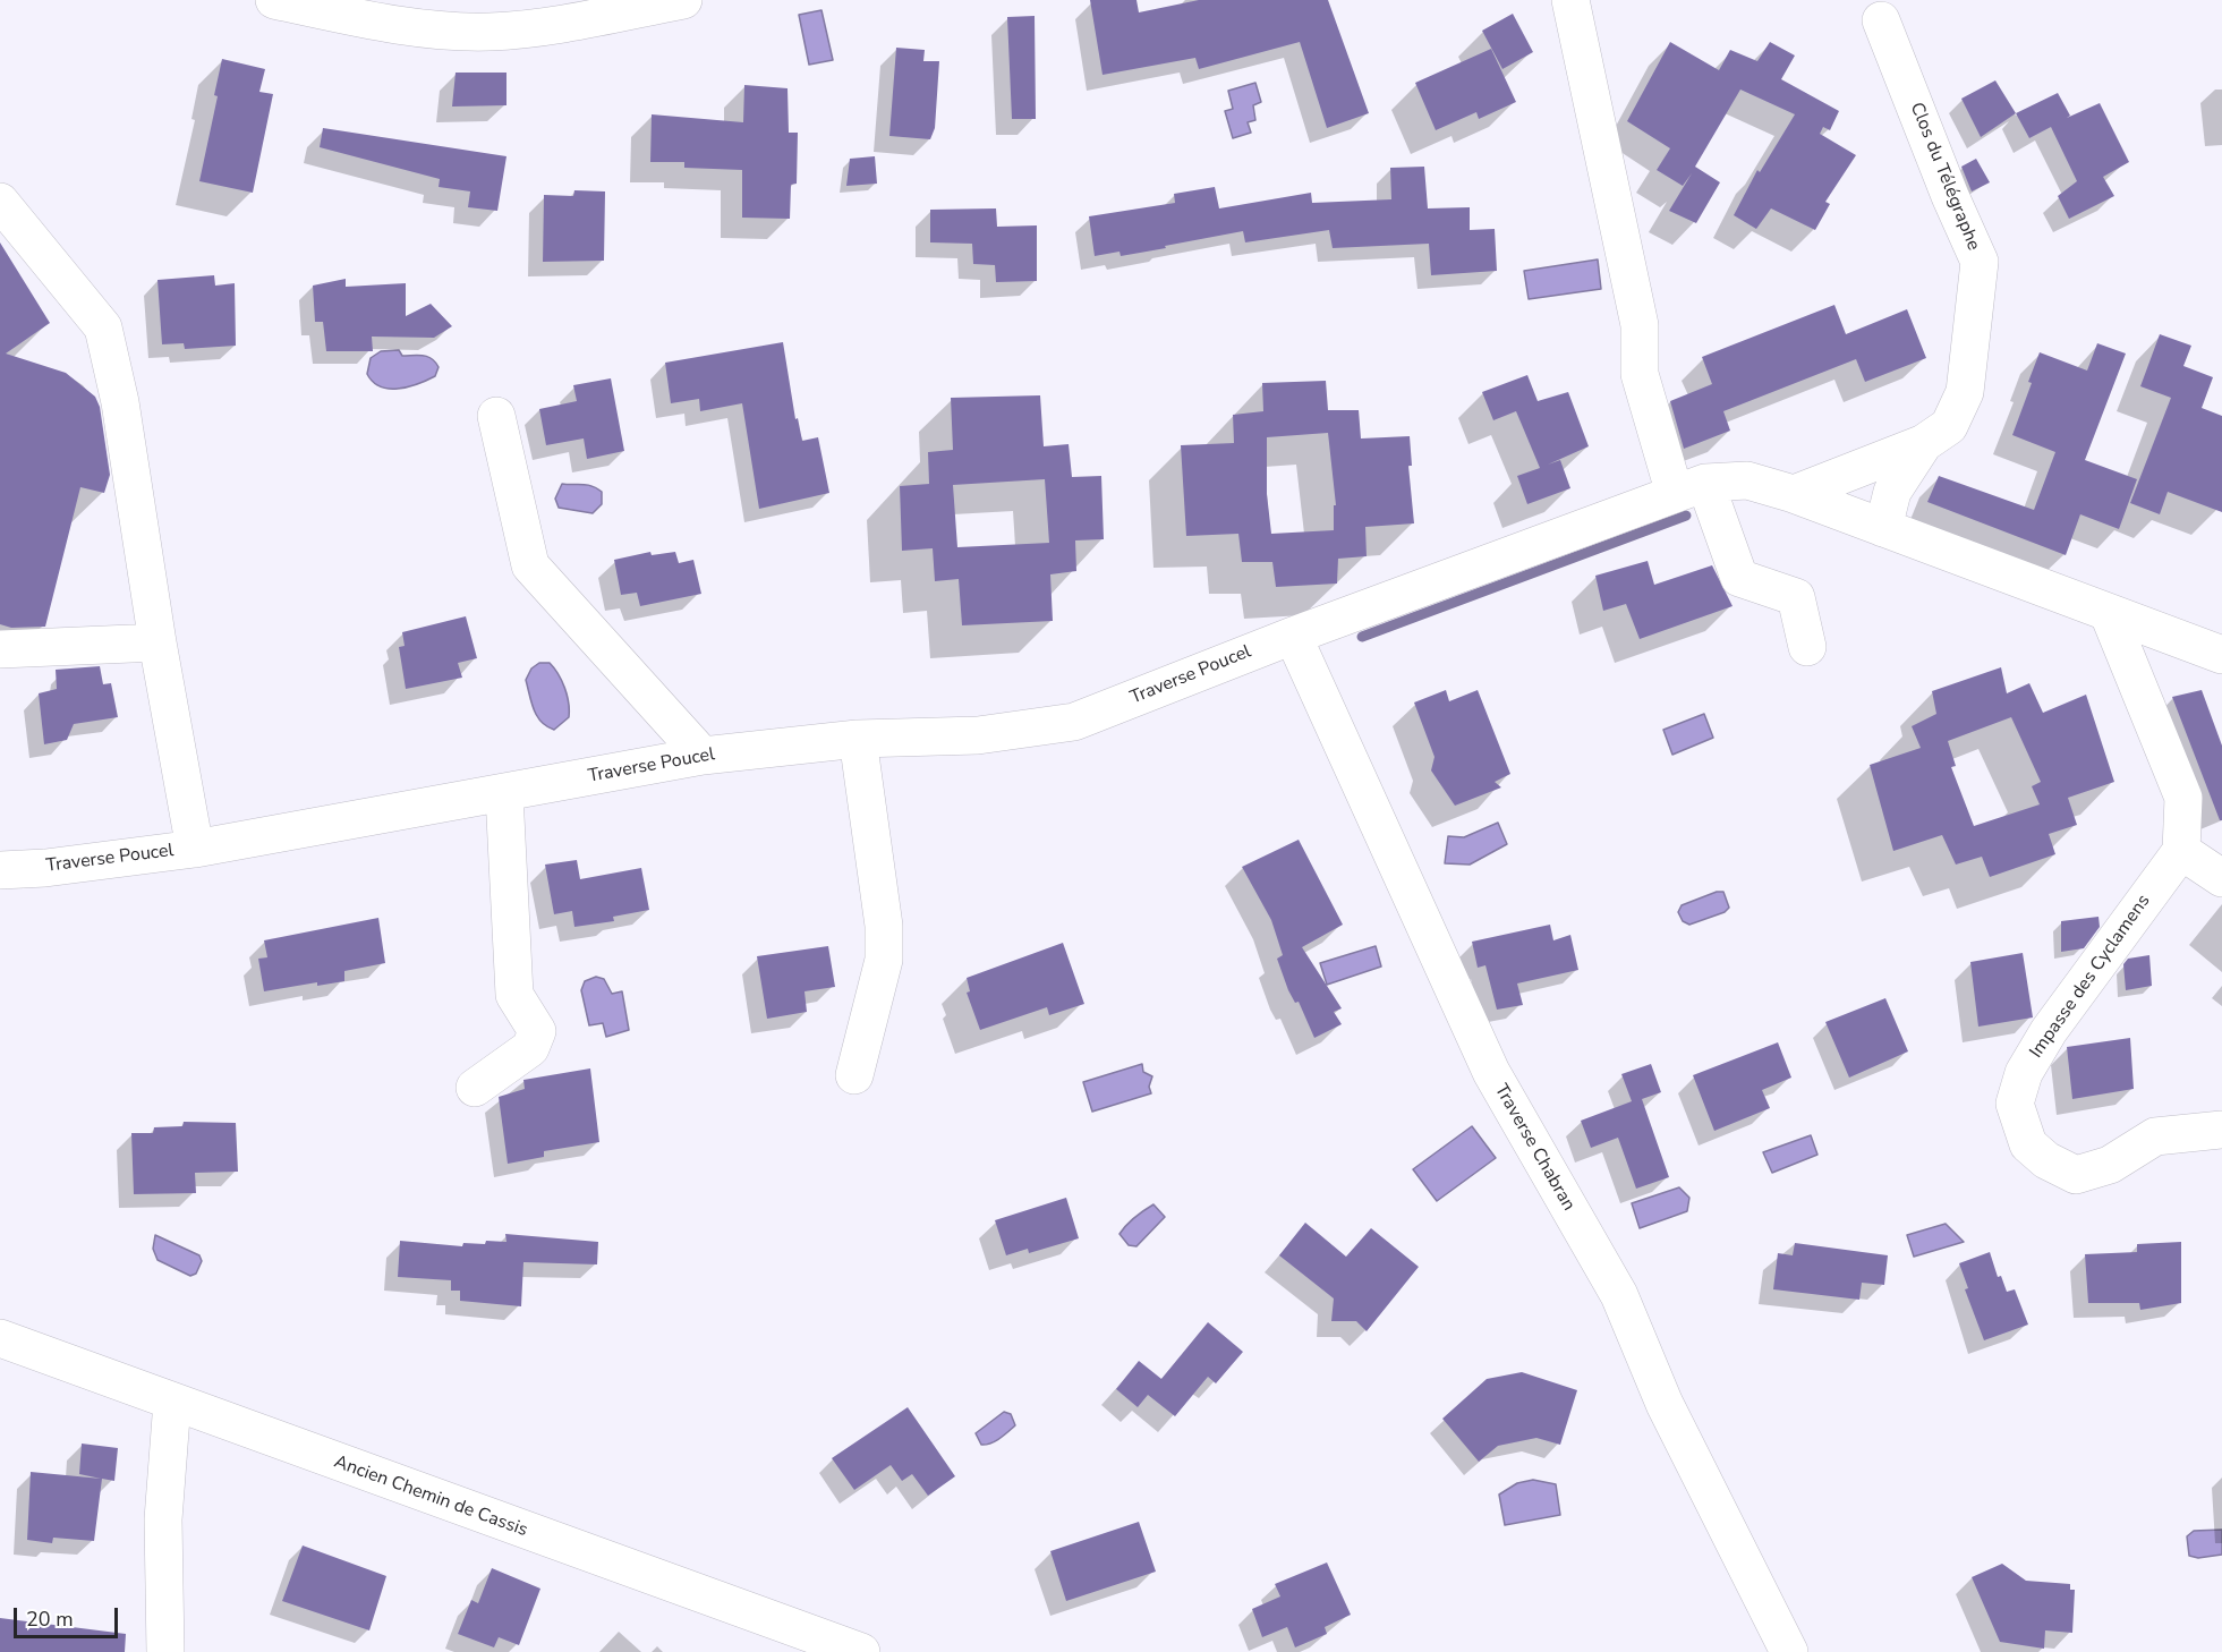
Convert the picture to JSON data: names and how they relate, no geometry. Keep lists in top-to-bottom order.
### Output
{
  "streets": {
    "street": [
      "Clos du Télégraphe",
      "Traverse Poucel",
      "Impasse des Cyclamens",
      "Traverse Chabran",
      "Ancien Chemin de Cassis"
    ]
  },
  "crossings": [
    ["Clos du Télégraphe", "Traverse Poucel"],
    ["Traverse Poucel", "Traverse Chabran"]
  ],
  "scale_bar": "20 m"
}
